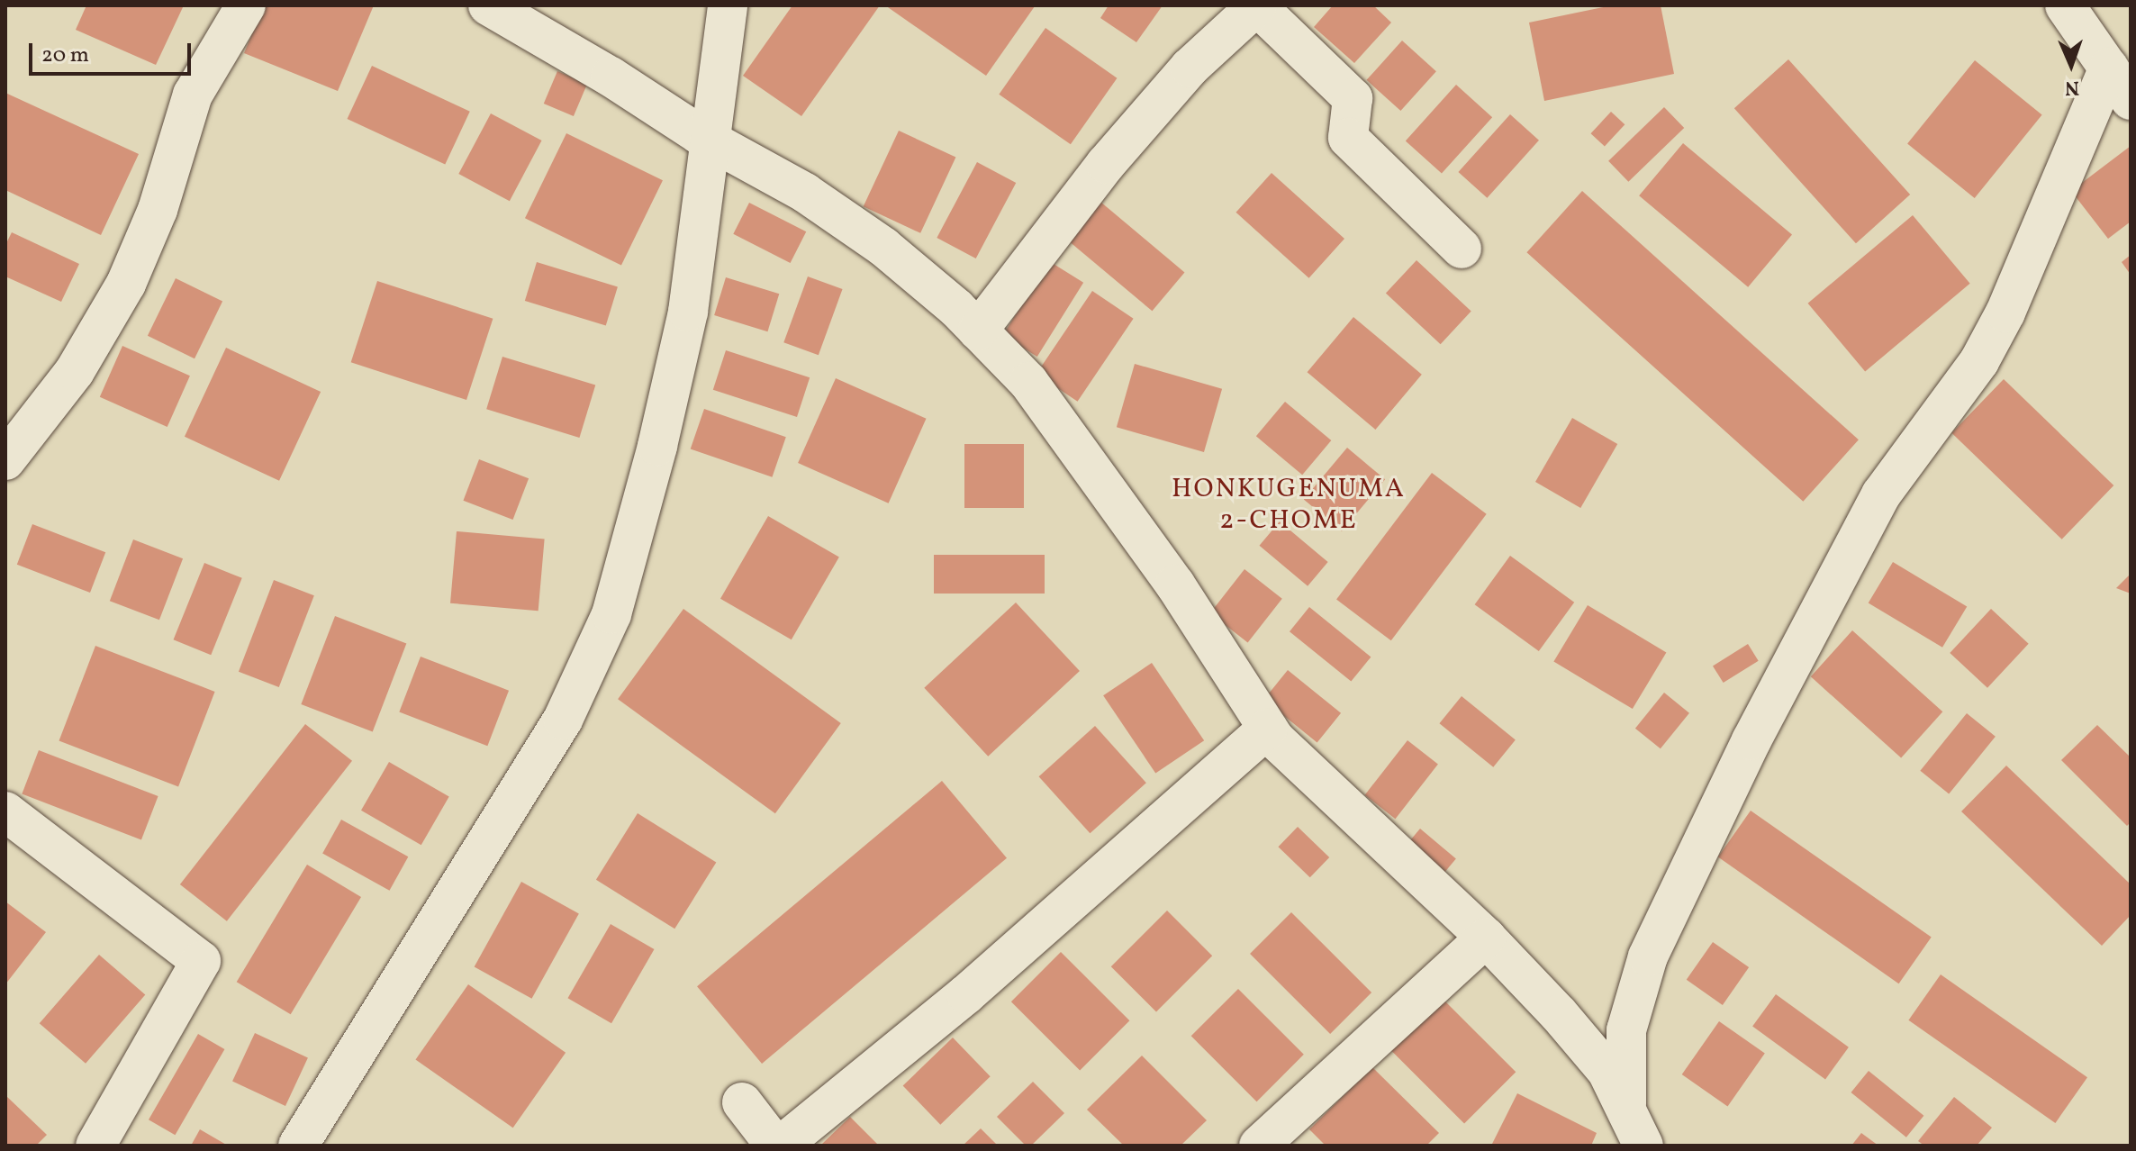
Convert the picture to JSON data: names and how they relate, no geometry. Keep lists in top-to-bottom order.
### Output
{
  "districts": ["HONKUGENUMA 2-CHOME"],
  "scale_bar": "20 m",
  "north": "bottom"
}
